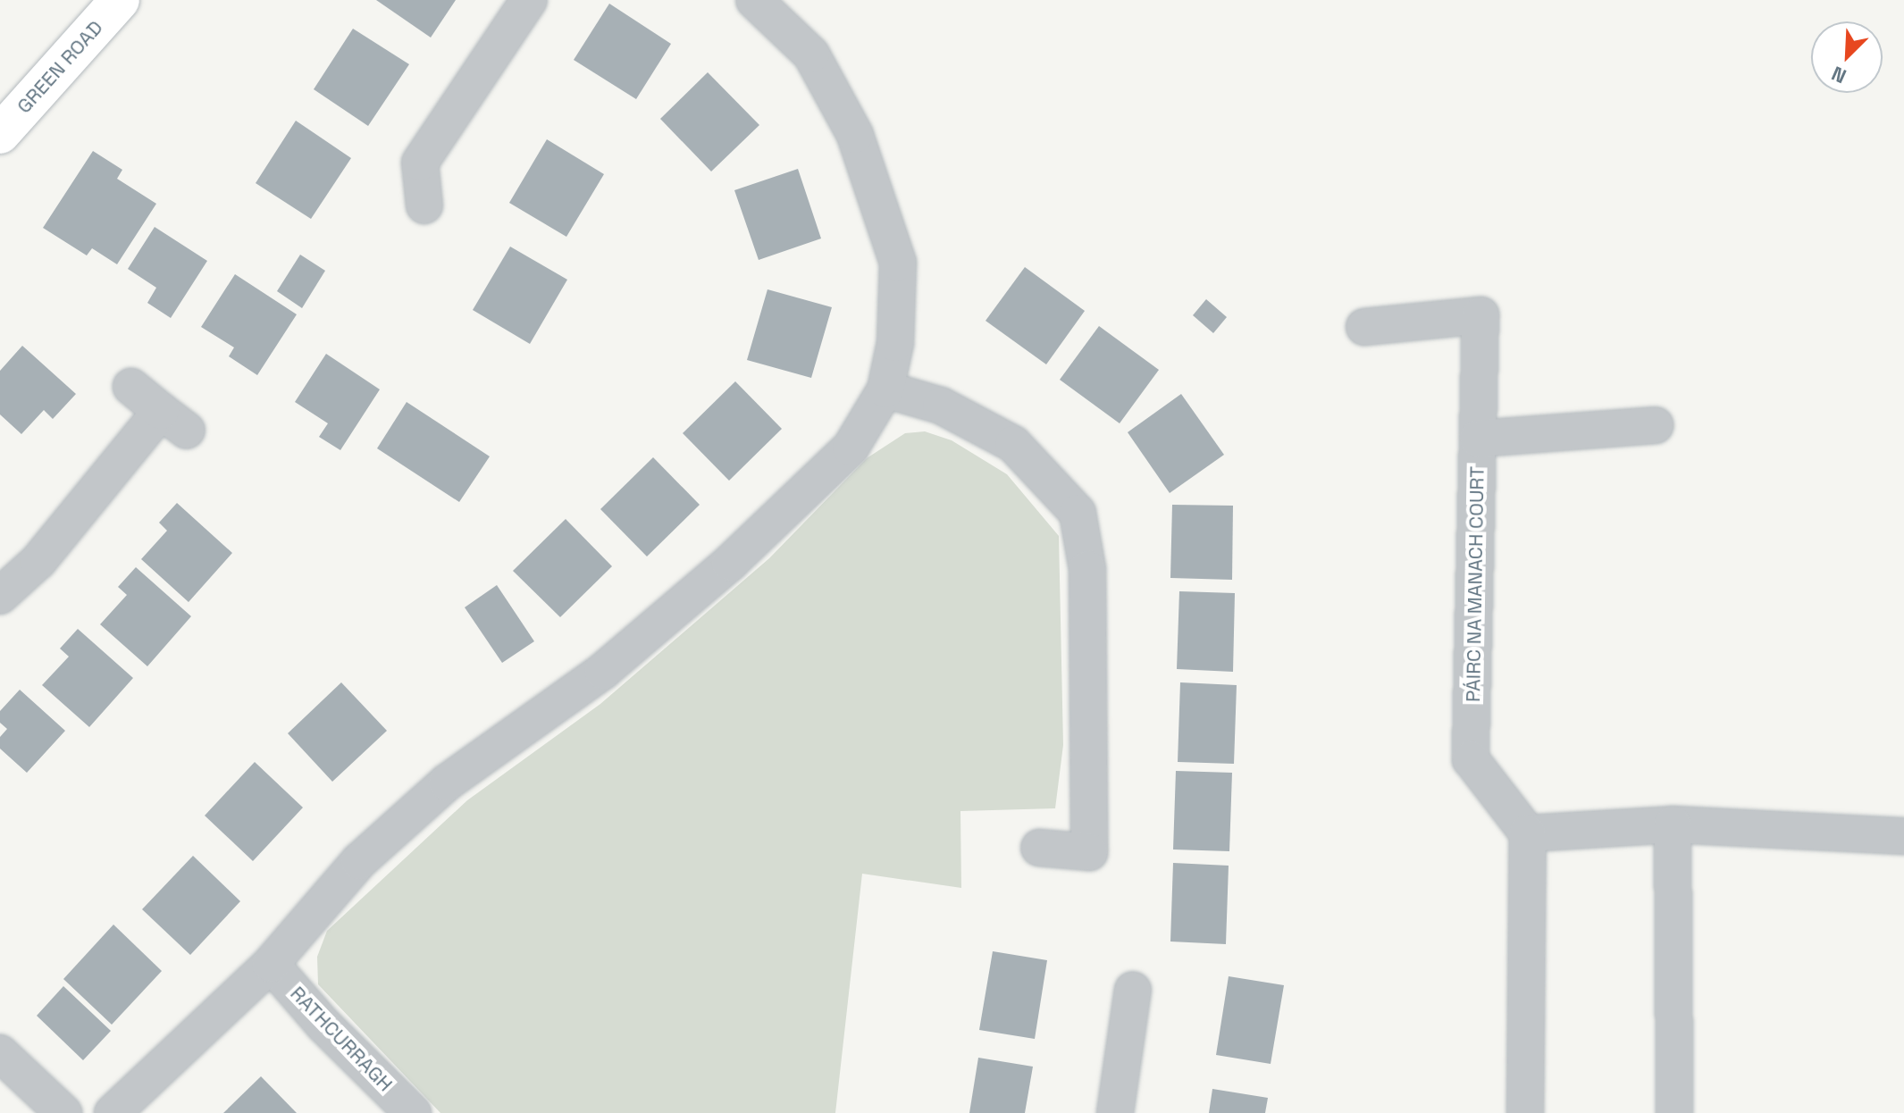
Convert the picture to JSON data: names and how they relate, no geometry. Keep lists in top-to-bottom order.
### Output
{
  "streets": {
    "street": ["GREEN ROAD", "PÁIRC NA MANACH COURT", "RATHCURRAGH"]
  },
  "north": "bottom left"
}
